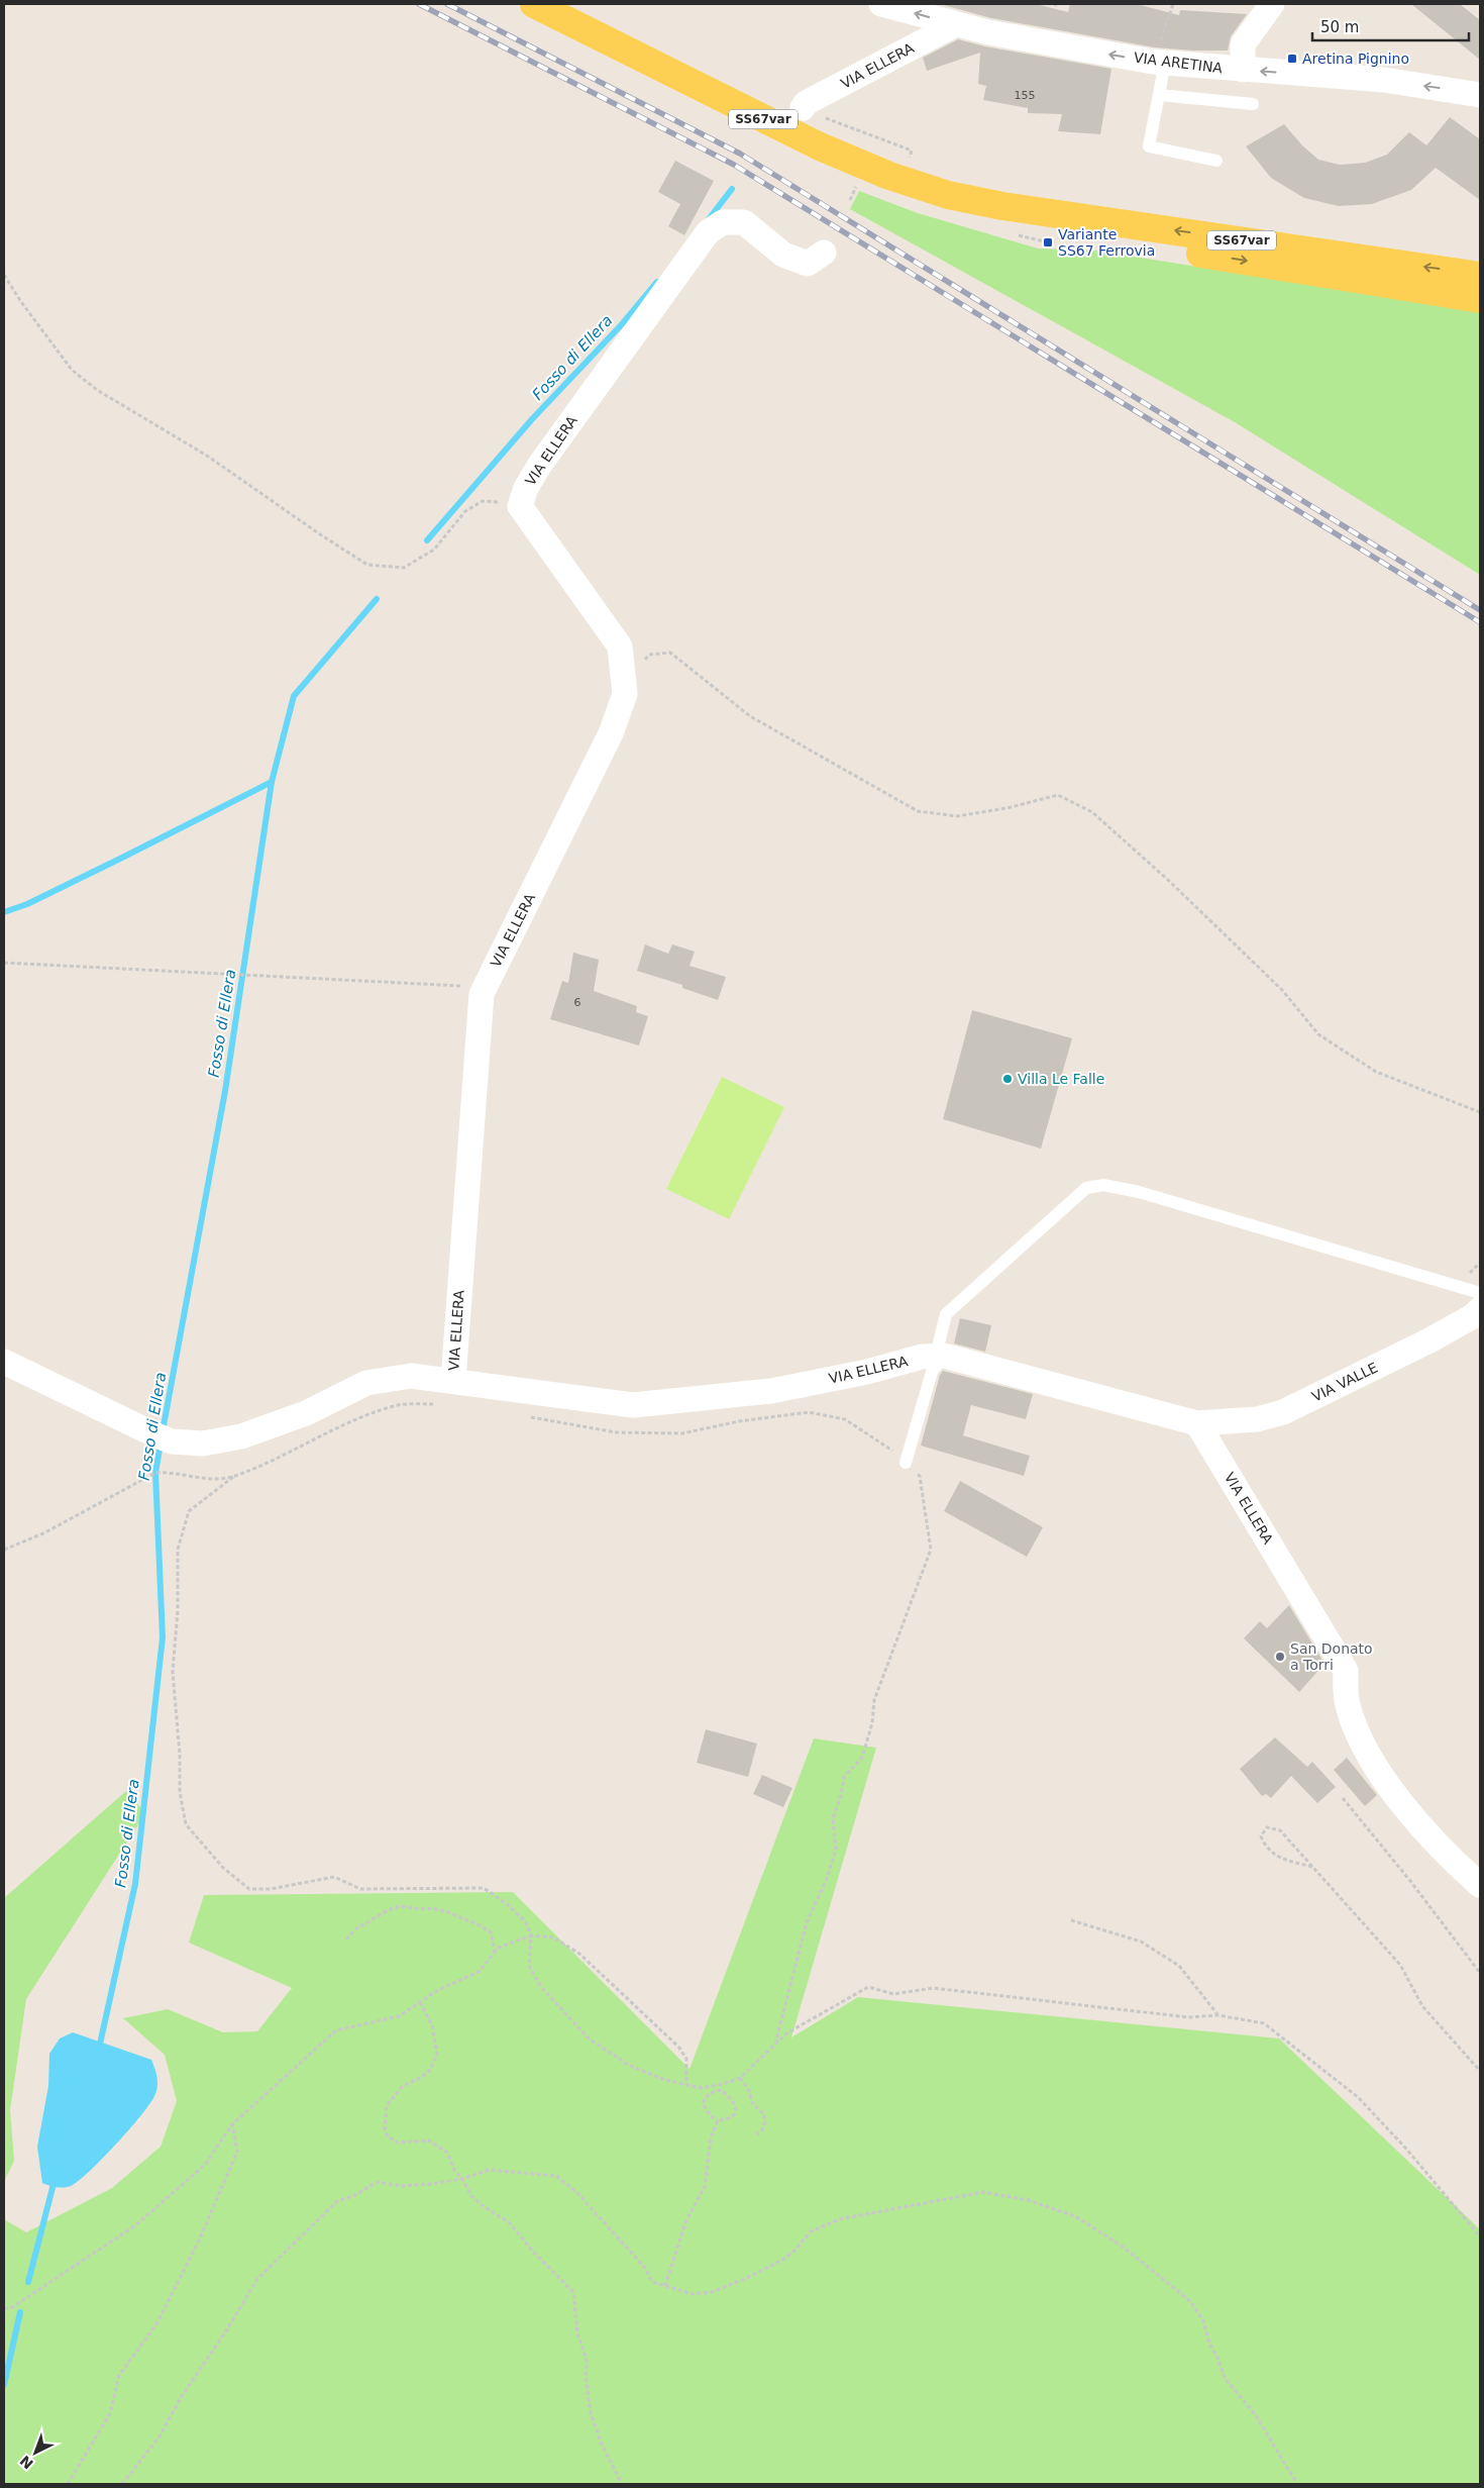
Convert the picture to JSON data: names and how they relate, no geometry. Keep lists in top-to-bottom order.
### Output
{
  "streets": {
    "main road": ["SS67var"],
    "street": ["VIA ARETINA", "VIA ELLERA", "VIA VALLE"]
  },
  "crossings": [
    ["VIA ARETINA", "VIA ELLERA"],
    ["VIA ELLERA", "VIA VALLE"]
  ],
  "one_way": ["VIA ARETINA"],
  "water": ["Fosso di Ellera"],
  "places": {
    "transit": ["Aretina Pignino", "Variante SS67 Ferrovia"],
    "other": ["Villa Le Falle", "San Donato a Torri"]
  },
  "house_numbers": ["155", "6"],
  "scale_bar": "50 m",
  "north": "bottom left"
}
